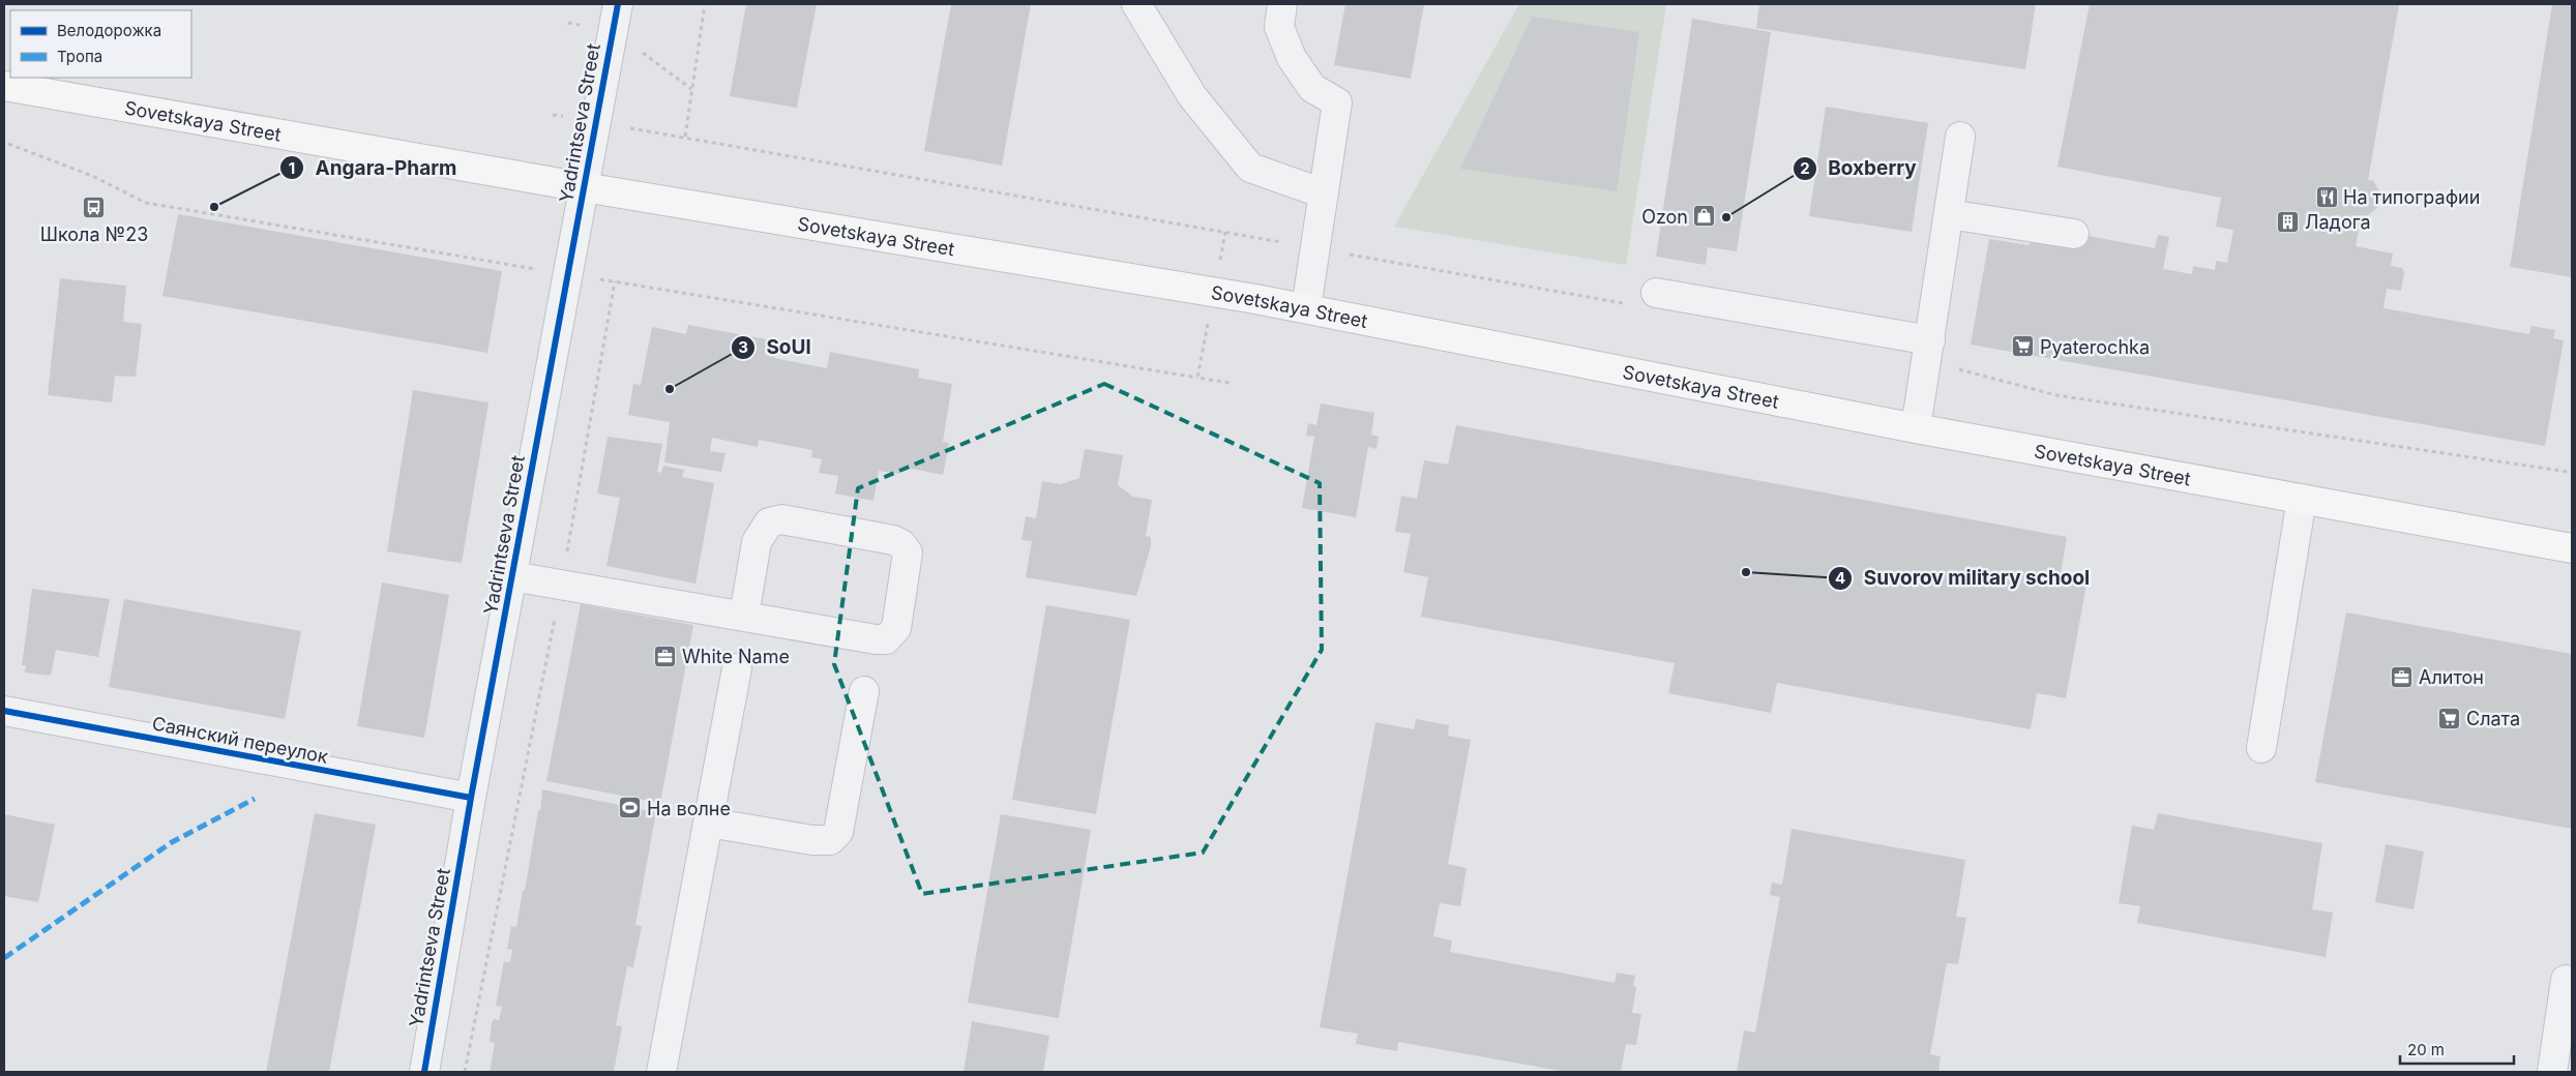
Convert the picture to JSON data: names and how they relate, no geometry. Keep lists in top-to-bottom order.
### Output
{
  "streets": {
    "main road": ["Sovetskaya Street"],
    "street": ["Yadrintseva Street", "Саянский переулок"]
  },
  "crossings": [
    ["Sovetskaya Street", "Yadrintseva Street"],
    ["Yadrintseva Street", "Саянский переулок"]
  ],
  "places": {
    "restaurant": ["На типографии"],
    "other": [
      "Angara-Pharm",
      "Boxberry",
      "SoUl",
      "Suvorov military school"
    ],
    "bus stop": ["Школа №23"],
    "shop": ["Ozon"],
    "building": ["Ладога"],
    "supermarket": ["Pyaterochka", "Слата"],
    "office": ["White Name", "Алитон"],
    "sports": ["На волне"]
  },
  "legend": ["Велодорожка", "Тропа"],
  "scale_bar": "20 m"
}
